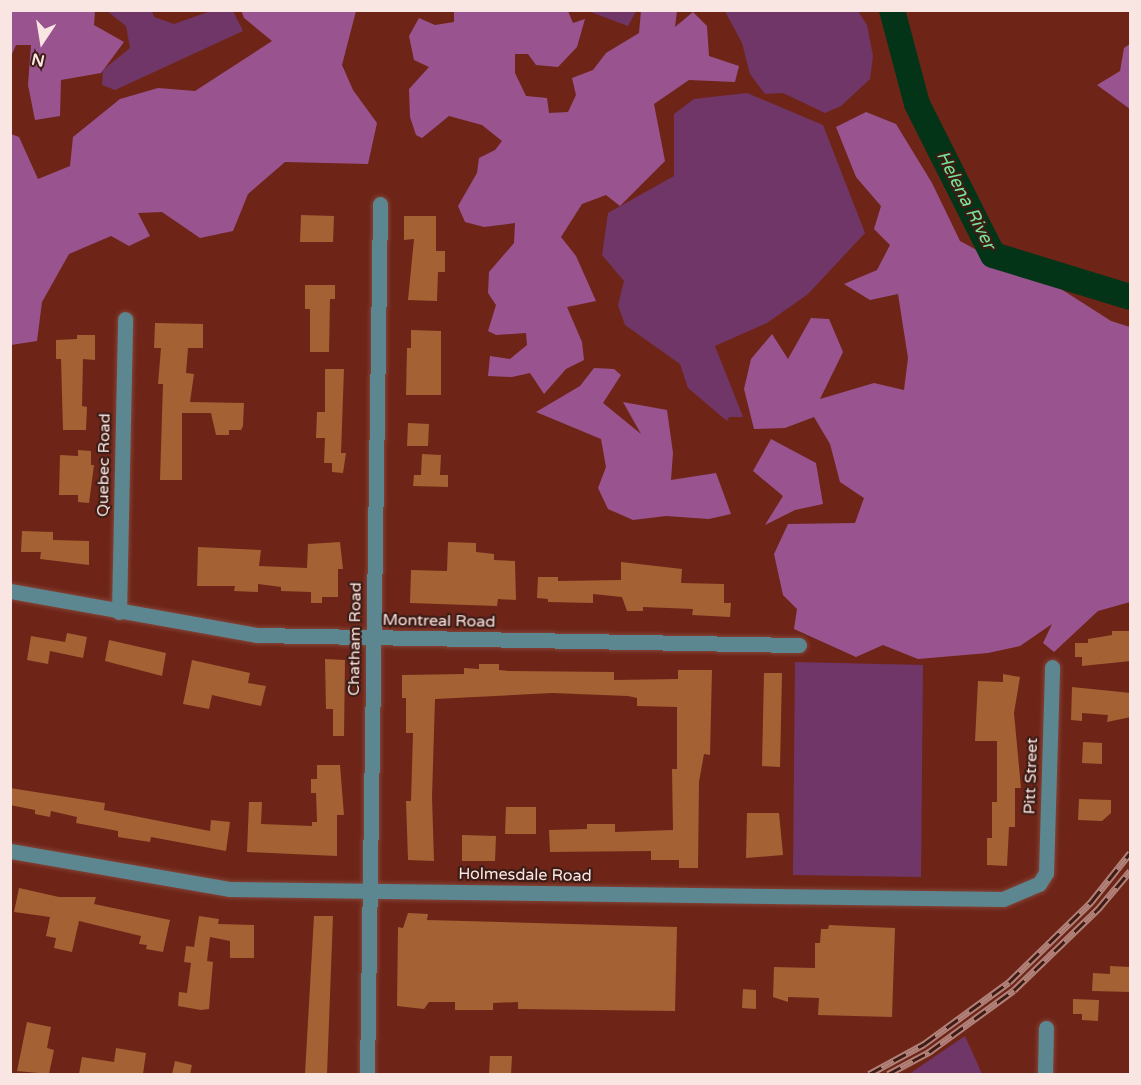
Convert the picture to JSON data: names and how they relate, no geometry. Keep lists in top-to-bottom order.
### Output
{
  "streets": {
    "street": [
      "Quebec Road",
      "Montreal Road",
      "Chatham Road",
      "Pitt Street",
      "Holmesdale Road"
    ]
  },
  "crossings": [
    ["Quebec Road", "Montreal Road"],
    ["Montreal Road", "Chatham Road"],
    ["Chatham Road", "Holmesdale Road"],
    ["Pitt Street", "Holmesdale Road"]
  ],
  "water": ["Helena River"],
  "north": "bottom"
}
